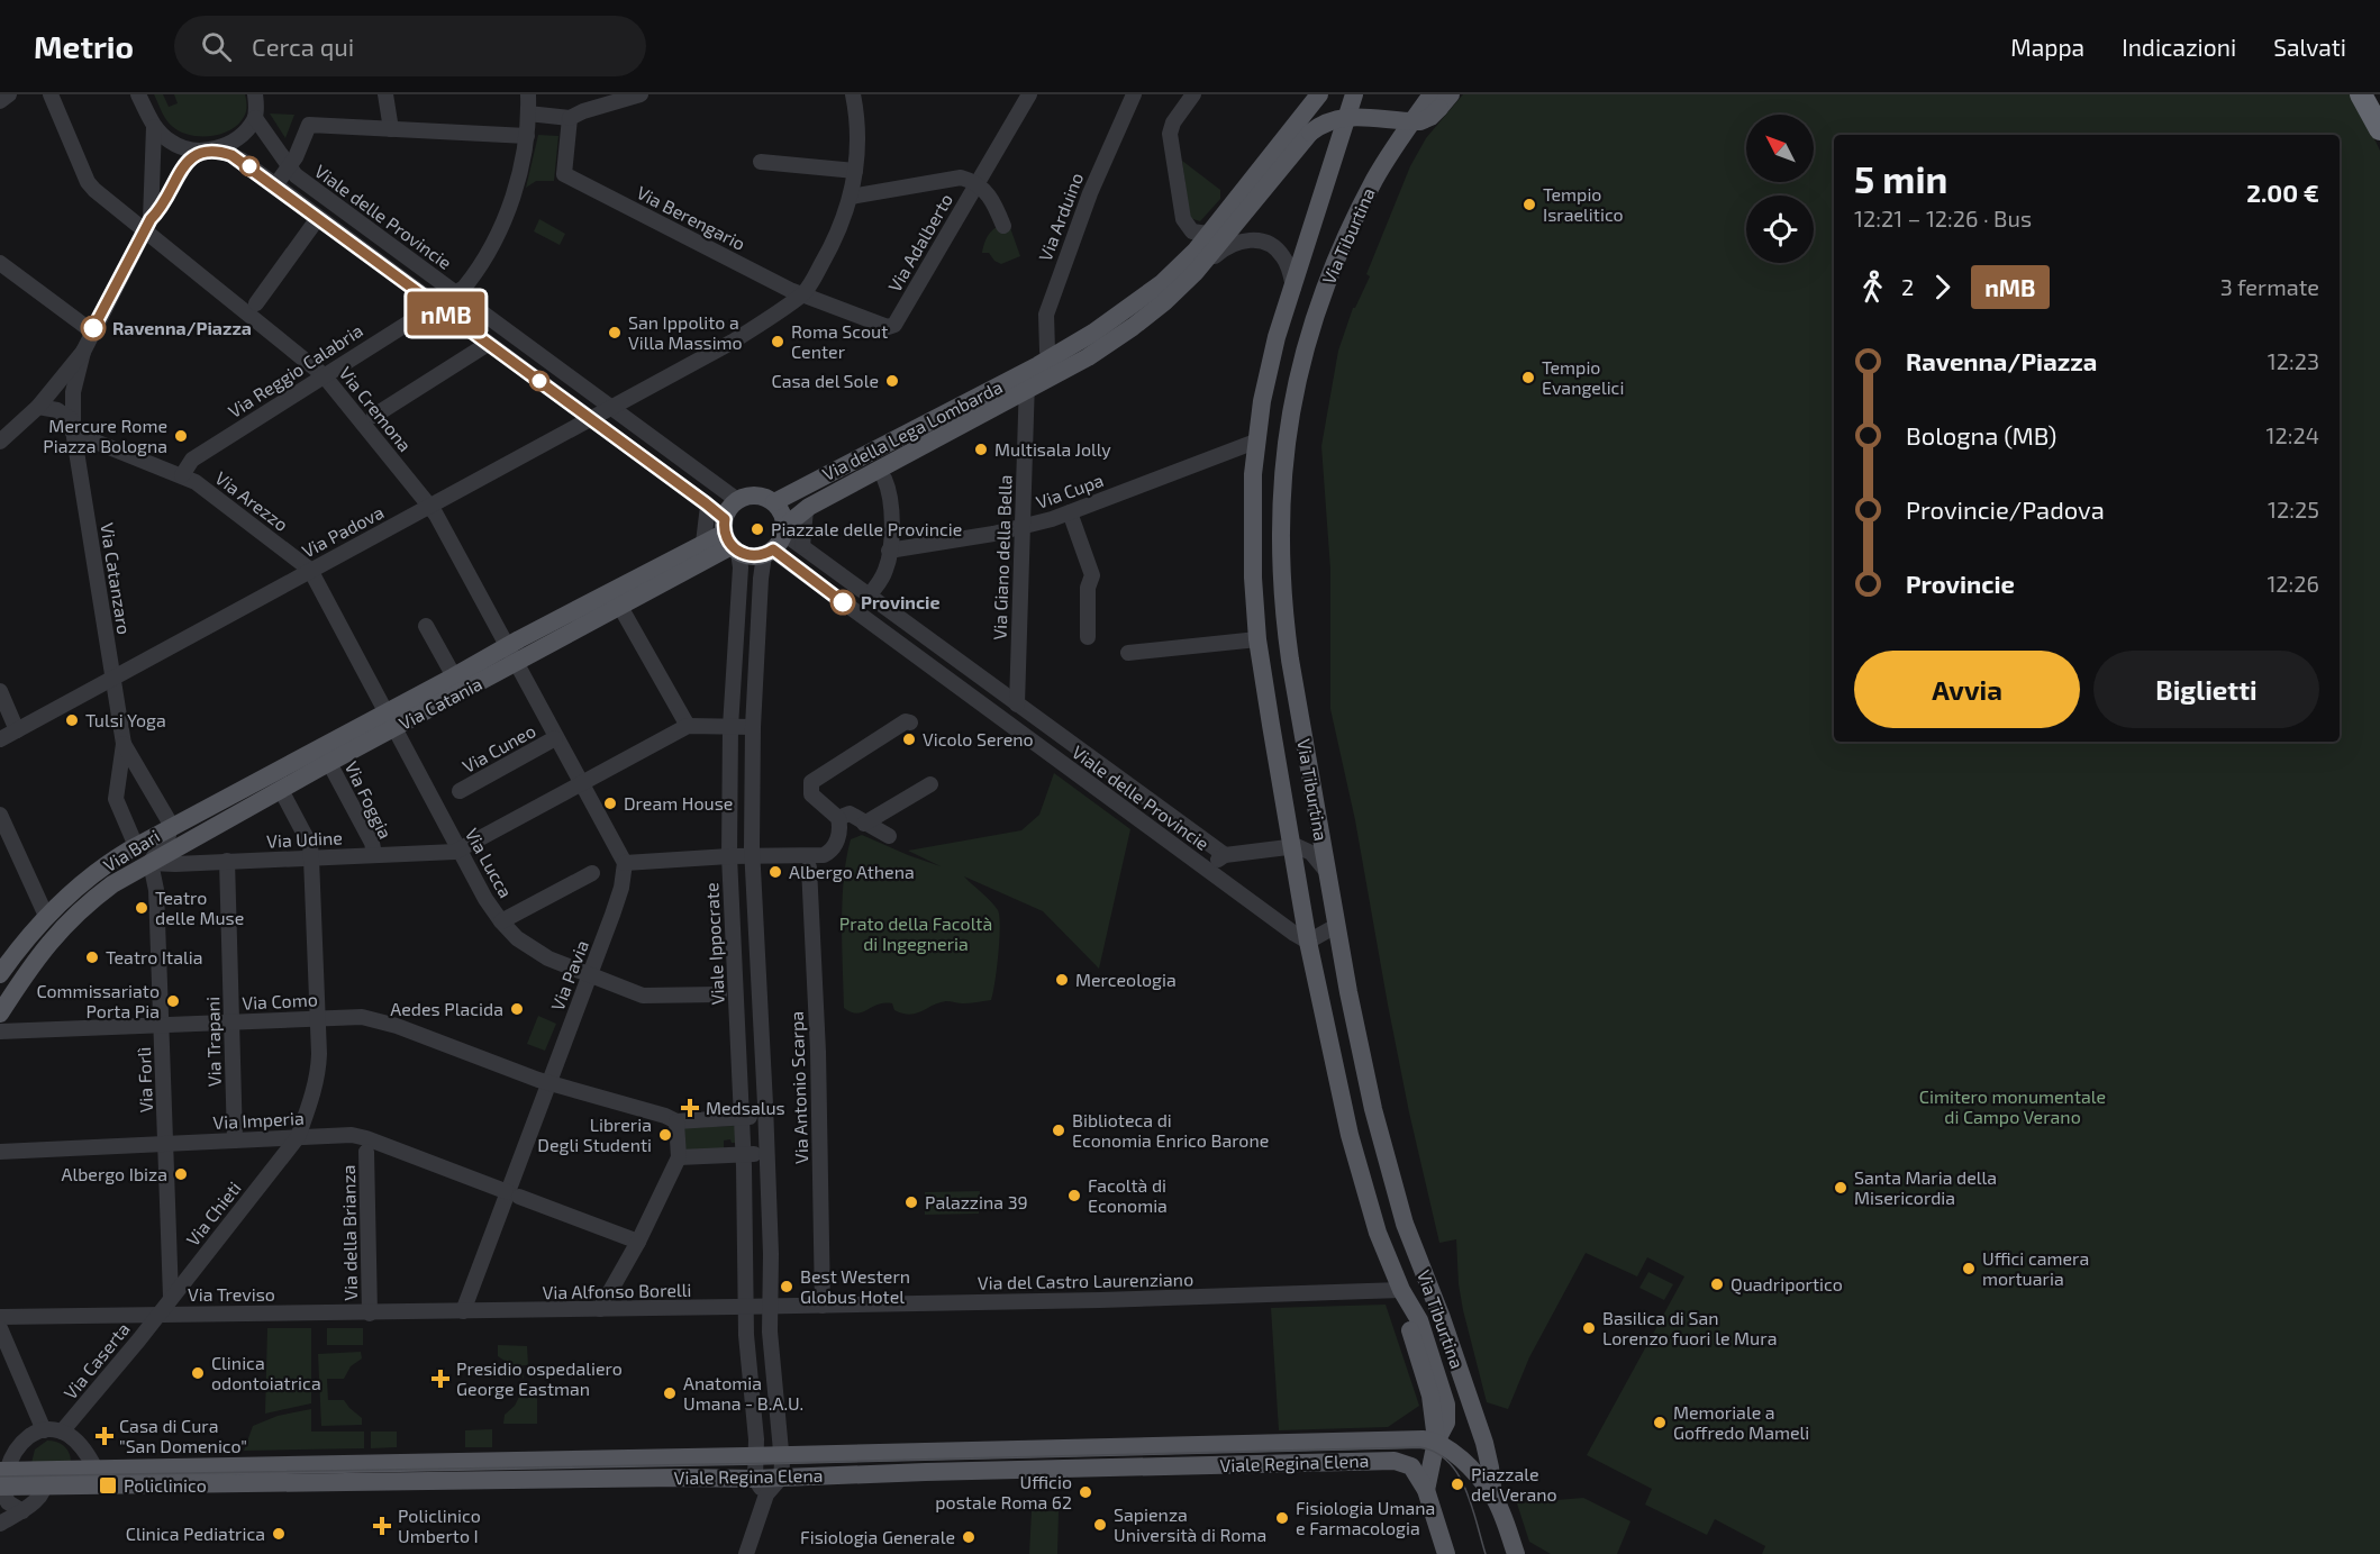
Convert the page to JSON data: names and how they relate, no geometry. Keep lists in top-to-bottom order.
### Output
{
  "streets": {
    "main road": [
      "Via Tiburtina",
      "Via della Lega Lombarda",
      "Via Catania",
      "Via Bari",
      "Viale Regina Elena"
    ],
    "street": [
      "Viale delle Provincie",
      "Via Arduino",
      "Via Berengario",
      "Via Adalberto",
      "Via Reggio Calabria",
      "Via Cremona",
      "Via Cupa",
      "Via Arezzo",
      "Via Padova",
      "Via Giano della Bella",
      "Via Catanzaro",
      "Via Cuneo",
      "Via Foggia",
      "Via Udine",
      "Via Lucca",
      "Viale Ippocrate",
      "Via Pavia",
      "Via Como",
      "Via Trapani",
      "Via Forlì",
      "Via Antonio Scarpa",
      "Via Imperia",
      "Via Chieti",
      "Via della Brianza",
      "Via del Castro Laurenziano",
      "Via Alfonso Borelli",
      "Via Treviso",
      "Via Caserta"
    ]
  },
  "crossings": [
    ["Viale delle Provincie", "Via Tiburtina"],
    ["Viale delle Provincie", "Via Reggio Calabria"],
    ["Viale delle Provincie", "Via della Lega Lombarda"],
    ["Viale delle Provincie", "Via Giano della Bella"],
    ["Viale delle Provincie", "Via Catania"],
    ["Viale delle Provincie", "Viale Ippocrate"],
    ["Via Arduino", "Via della Lega Lombarda"],
    ["Via Berengario", "Via Adalberto"],
    ["Via Tiburtina", "Via della Lega Lombarda"],
    ["Via Tiburtina", "Via Cupa"],
    ["Via Tiburtina", "Via del Castro Laurenziano"],
    ["Via Tiburtina", "Viale Regina Elena"],
    ["Via Reggio Calabria", "Via Cremona"],
    ["Via Reggio Calabria", "Via Arezzo"],
    ["Via Cremona", "Via Padova"],
    ["Via Cremona", "Via Catania"],
    ["Via della Lega Lombarda", "Via Giano della Bella"],
    ["Via della Lega Lombarda", "Via Catania"],
    ["Via della Lega Lombarda", "Viale Ippocrate"],
    ["Via Cupa", "Via Giano della Bella"],
    ["Via Arezzo", "Via Padova"],
    ["Via Arezzo", "Via Catanzaro"],
    ["Via Arezzo", "Via Catania"],
    ["Via Arezzo", "Via Lucca"],
    ["Via Padova", "Via Catanzaro"],
    ["Via Catania", "Via Foggia"],
    ["Via Catania", "Via Udine"],
    ["Via Catania", "Via Bari"],
    ["Via Catania", "Via Lucca"],
    ["Via Catania", "Viale Ippocrate"],
    ["Via Catania", "Via Forlì"],
    ["Via Catania", "Via Chieti"],
    ["Via Foggia", "Via Udine"],
    ["Via Udine", "Via Bari"],
    ["Via Udine", "Via Lucca"],
    ["Via Udine", "Via Trapani"],
    ["Via Udine", "Via Forlì"],
    ["Via Udine", "Via Chieti"],
    ["Via Bari", "Via Forlì"],
    ["Via Lucca", "Via Pavia"],
    ["Viale Ippocrate", "Via Alfonso Borelli"],
    ["Viale Ippocrate", "Viale Regina Elena"],
    ["Via Pavia", "Via Como"],
    ["Via Pavia", "Via Imperia"],
    ["Via Pavia", "Via Alfonso Borelli"],
    ["Via Pavia", "Via Treviso"],
    ["Via Como", "Via Trapani"],
    ["Via Como", "Via Forlì"],
    ["Via Como", "Via Chieti"],
    ["Via Trapani", "Via Imperia"],
    ["Via Forlì", "Via Imperia"],
    ["Via Forlì", "Via Chieti"],
    ["Via Antonio Scarpa", "Via del Castro Laurenziano"],
    ["Via Imperia", "Via Chieti"],
    ["Via Chieti", "Via Treviso"],
    ["Via Chieti", "Via Caserta"],
    ["Via della Brianza", "Via Treviso"],
    ["Via del Castro Laurenziano", "Via Alfonso Borelli"],
    ["Via Alfonso Borelli", "Via Treviso"],
    ["Via Treviso", "Via Caserta"]
  ],
  "parks": ["Prato della Facoltà di Ingegneria", "Cimitero monumentale di Campo Verano"],
  "places": {
    "other": [
      "Tempio Israelitico",
      "Ravenna/Piazza",
      "San Ippolito a Villa Massimo",
      "Roma Scout Center",
      "Tempio Evangelici",
      "Casa del Sole",
      "Mercure Rome Piazza Bologna",
      "Multisala Jolly",
      "Piazzale delle Provincie",
      "Provincie",
      "Tulsi Yoga",
      "Vicolo Sereno",
      "Dream House",
      "Albergo Athena",
      "Teatro delle Muse",
      "Teatro Italia",
      "Merceologia",
      "Commissariato Porta Pia",
      "Aedes Placida",
      "Biblioteca di Economia Enrico Barone",
      "Libreria Degli Studenti",
      "Albergo Ibiza",
      "Santa Maria della Misericordia",
      "Facoltà di Economia",
      "Palazzina 39",
      "Uffici camera mortuaria",
      "Quadriportico",
      "Best Western Globus Hotel",
      "Basilica di San Lorenzo fuori le Mura",
      "Clinica odontoiatrica",
      "Anatomia Umana - B.A.U.",
      "Memoriale a Goffredo Mameli",
      "Piazzale del Verano",
      "Ufficio postale Roma 62",
      "Fisiologia Umana e Farmacologia",
      "Sapienza Università di Roma",
      "Clinica Pediatrica",
      "Fisiologia Generale"
    ],
    "health": [
      "Medsalus",
      "Presidio ospedaliero George Eastman",
      "Casa di Cura \"San Domenico\"",
      "Policlinico Umberto I"
    ],
    "transit": ["Policlinico"]
  },
  "lines": ["bus line nMB"],
  "north": "top left",
  "page": {
    "header": "Metrio",
    "search": "Cerca qui",
    "nav": ["Mappa", "Indicazioni", "Salvati"],
    "on_map": "nMB",
    "heading": ["5 min", "12:21 – 12:26 · Bus", "2.00 €"],
    "legs": ["2", "nMB", "3 fermate"],
    "list": [
      {
        "name": "Ravenna/Piazza",
        "value": "12:23"
      },
      {
        "name": "Bologna (MB)",
        "value": "12:24"
      },
      {
        "name": "Provincie/Padova",
        "value": "12:25"
      },
      {
        "name": "Provincie",
        "value": "12:26"
      }
    ],
    "buttons": ["Avvia", "Biglietti"]
  }
}
